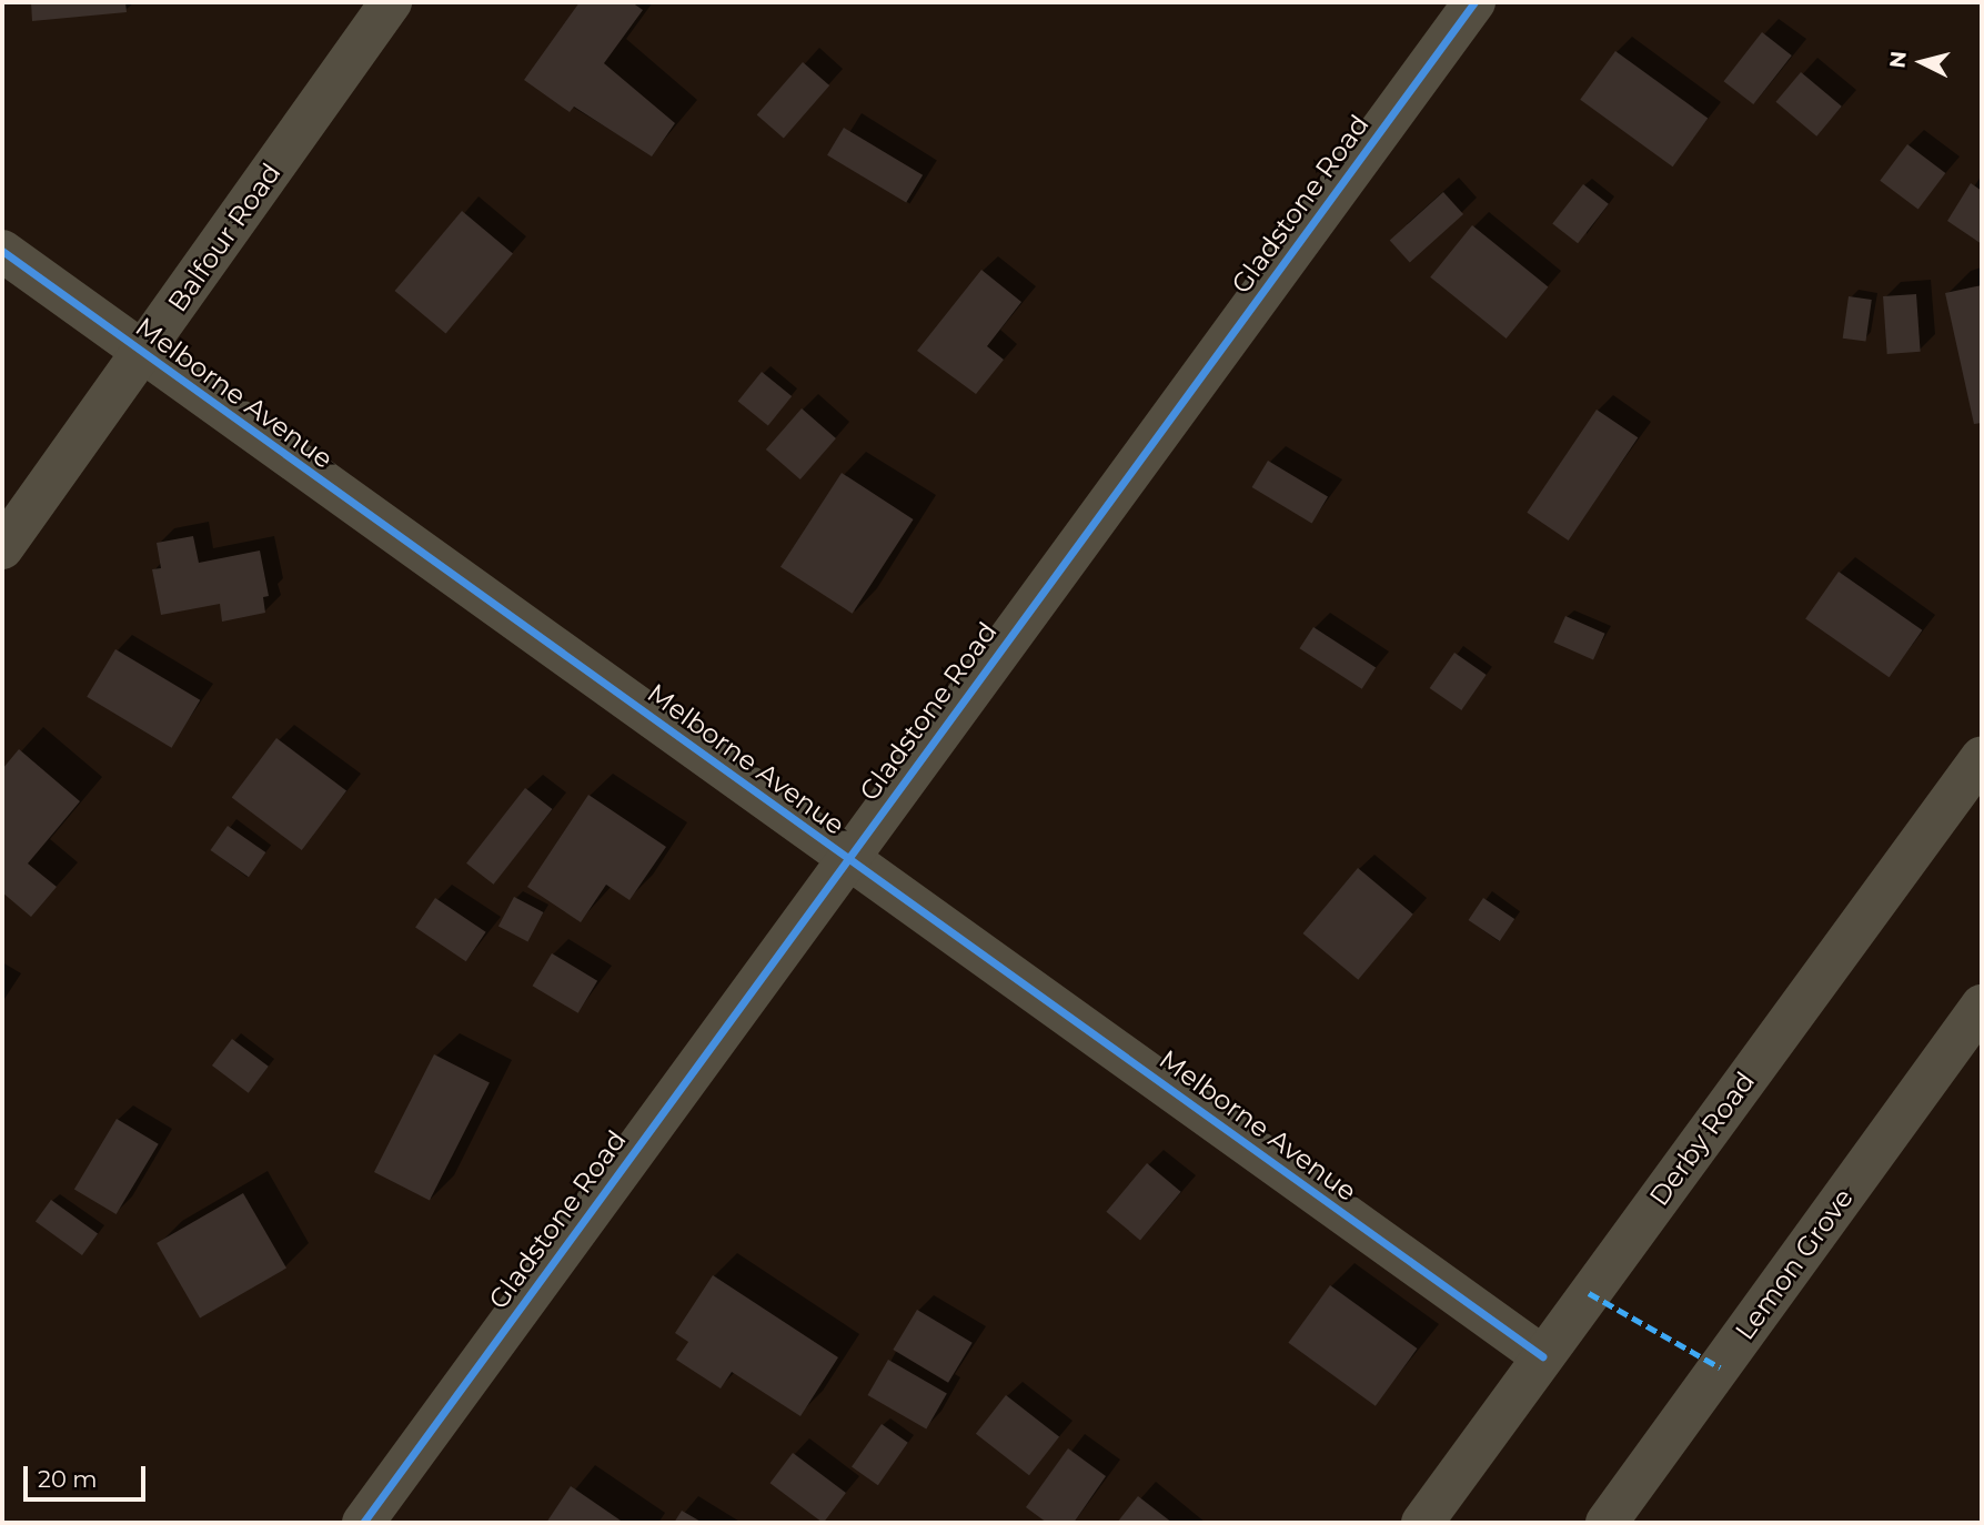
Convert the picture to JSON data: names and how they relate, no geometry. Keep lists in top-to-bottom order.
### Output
{
  "streets": {
    "street": [
      "Gladstone Road",
      "Balfour Road",
      "Melborne Avenue",
      "Derby Road",
      "Lemon Grove"
    ]
  },
  "crossings": [
    ["Gladstone Road", "Melborne Avenue"],
    ["Balfour Road", "Melborne Avenue"],
    ["Melborne Avenue", "Derby Road"]
  ],
  "scale_bar": "20 m",
  "north": "left"
}
